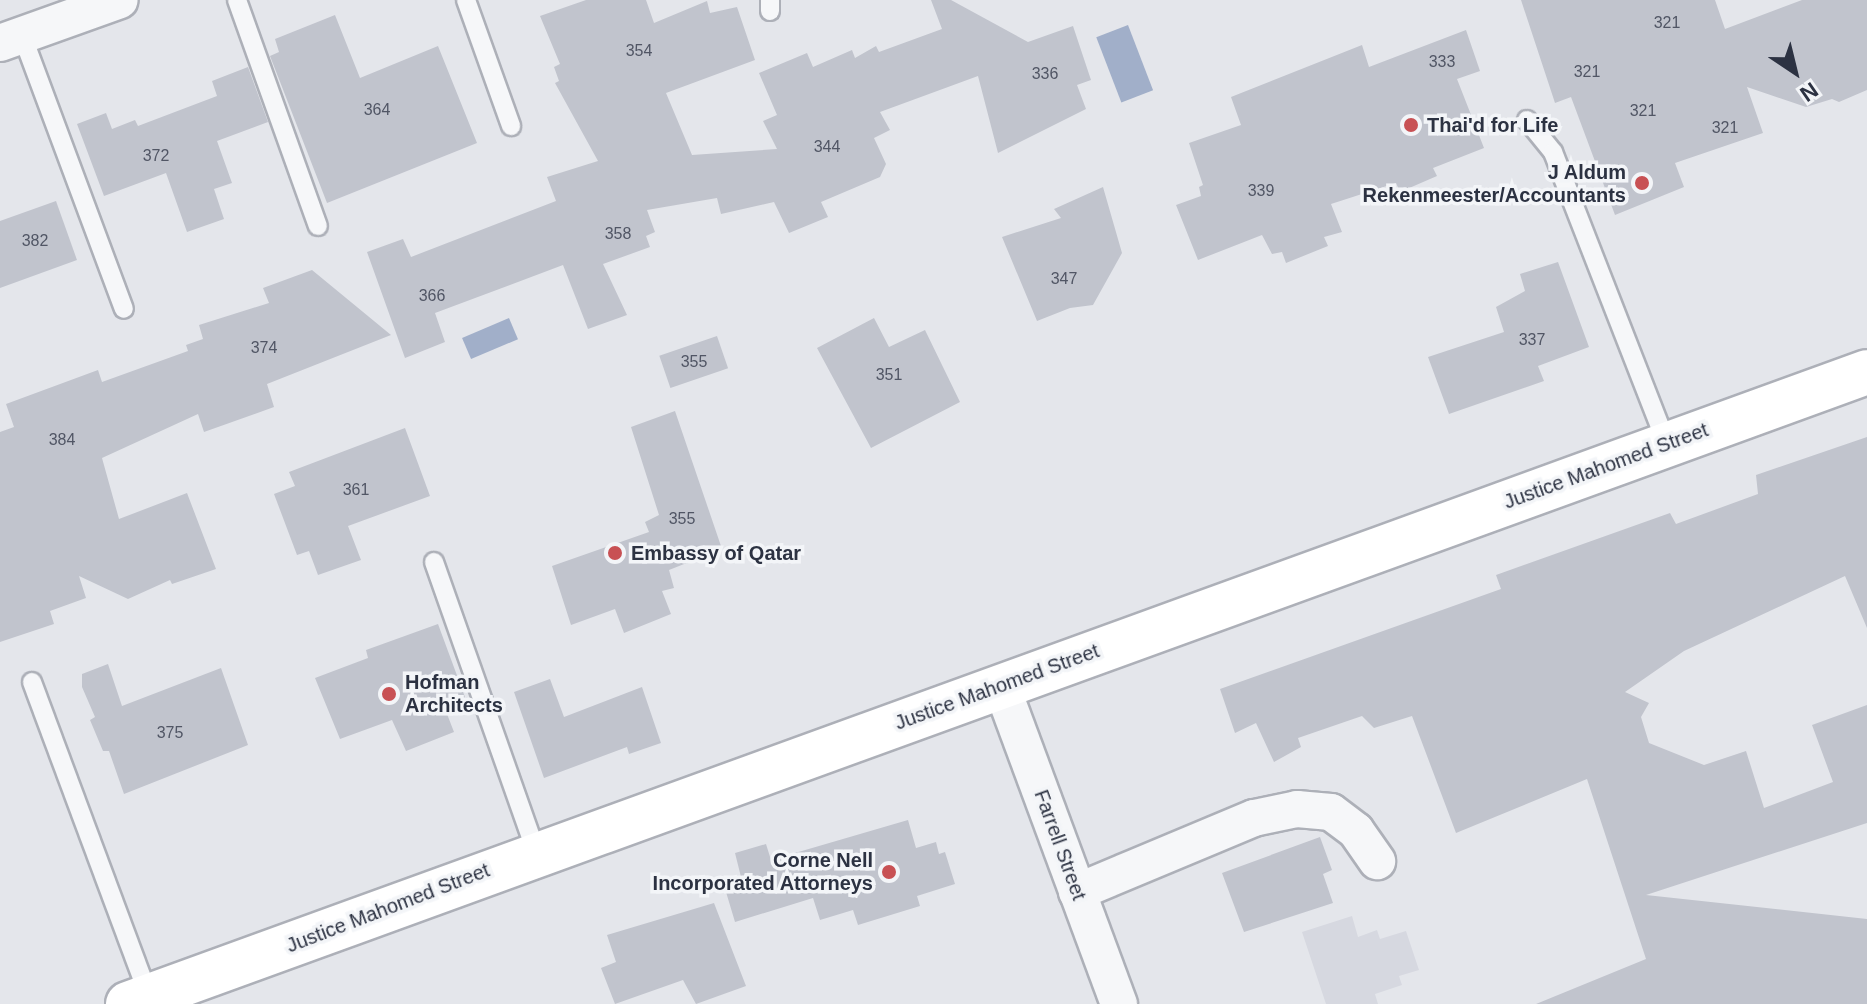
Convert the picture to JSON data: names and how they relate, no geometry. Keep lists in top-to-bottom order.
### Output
{
  "streets": {
    "main road": ["Justice Mahomed Street"],
    "street": ["Farrell Street"]
  },
  "crossings": [
    ["Justice Mahomed Street", "Farrell Street"]
  ],
  "places": [
    "Thai'd for Life",
    "J Aldum Rekenmeester/Accountants",
    "Embassy of Qatar",
    "Hofman Architects",
    "Corne Nell Incorporated Attorneys"
  ],
  "house_numbers": [
    "321",
    "354",
    "333",
    "321",
    "336",
    "364",
    "321",
    "321",
    "344",
    "372",
    "339",
    "358",
    "382",
    "347",
    "366",
    "337",
    "374",
    "355",
    "351",
    "384",
    "361",
    "355",
    "375"
  ],
  "north": "bottom right"
}
